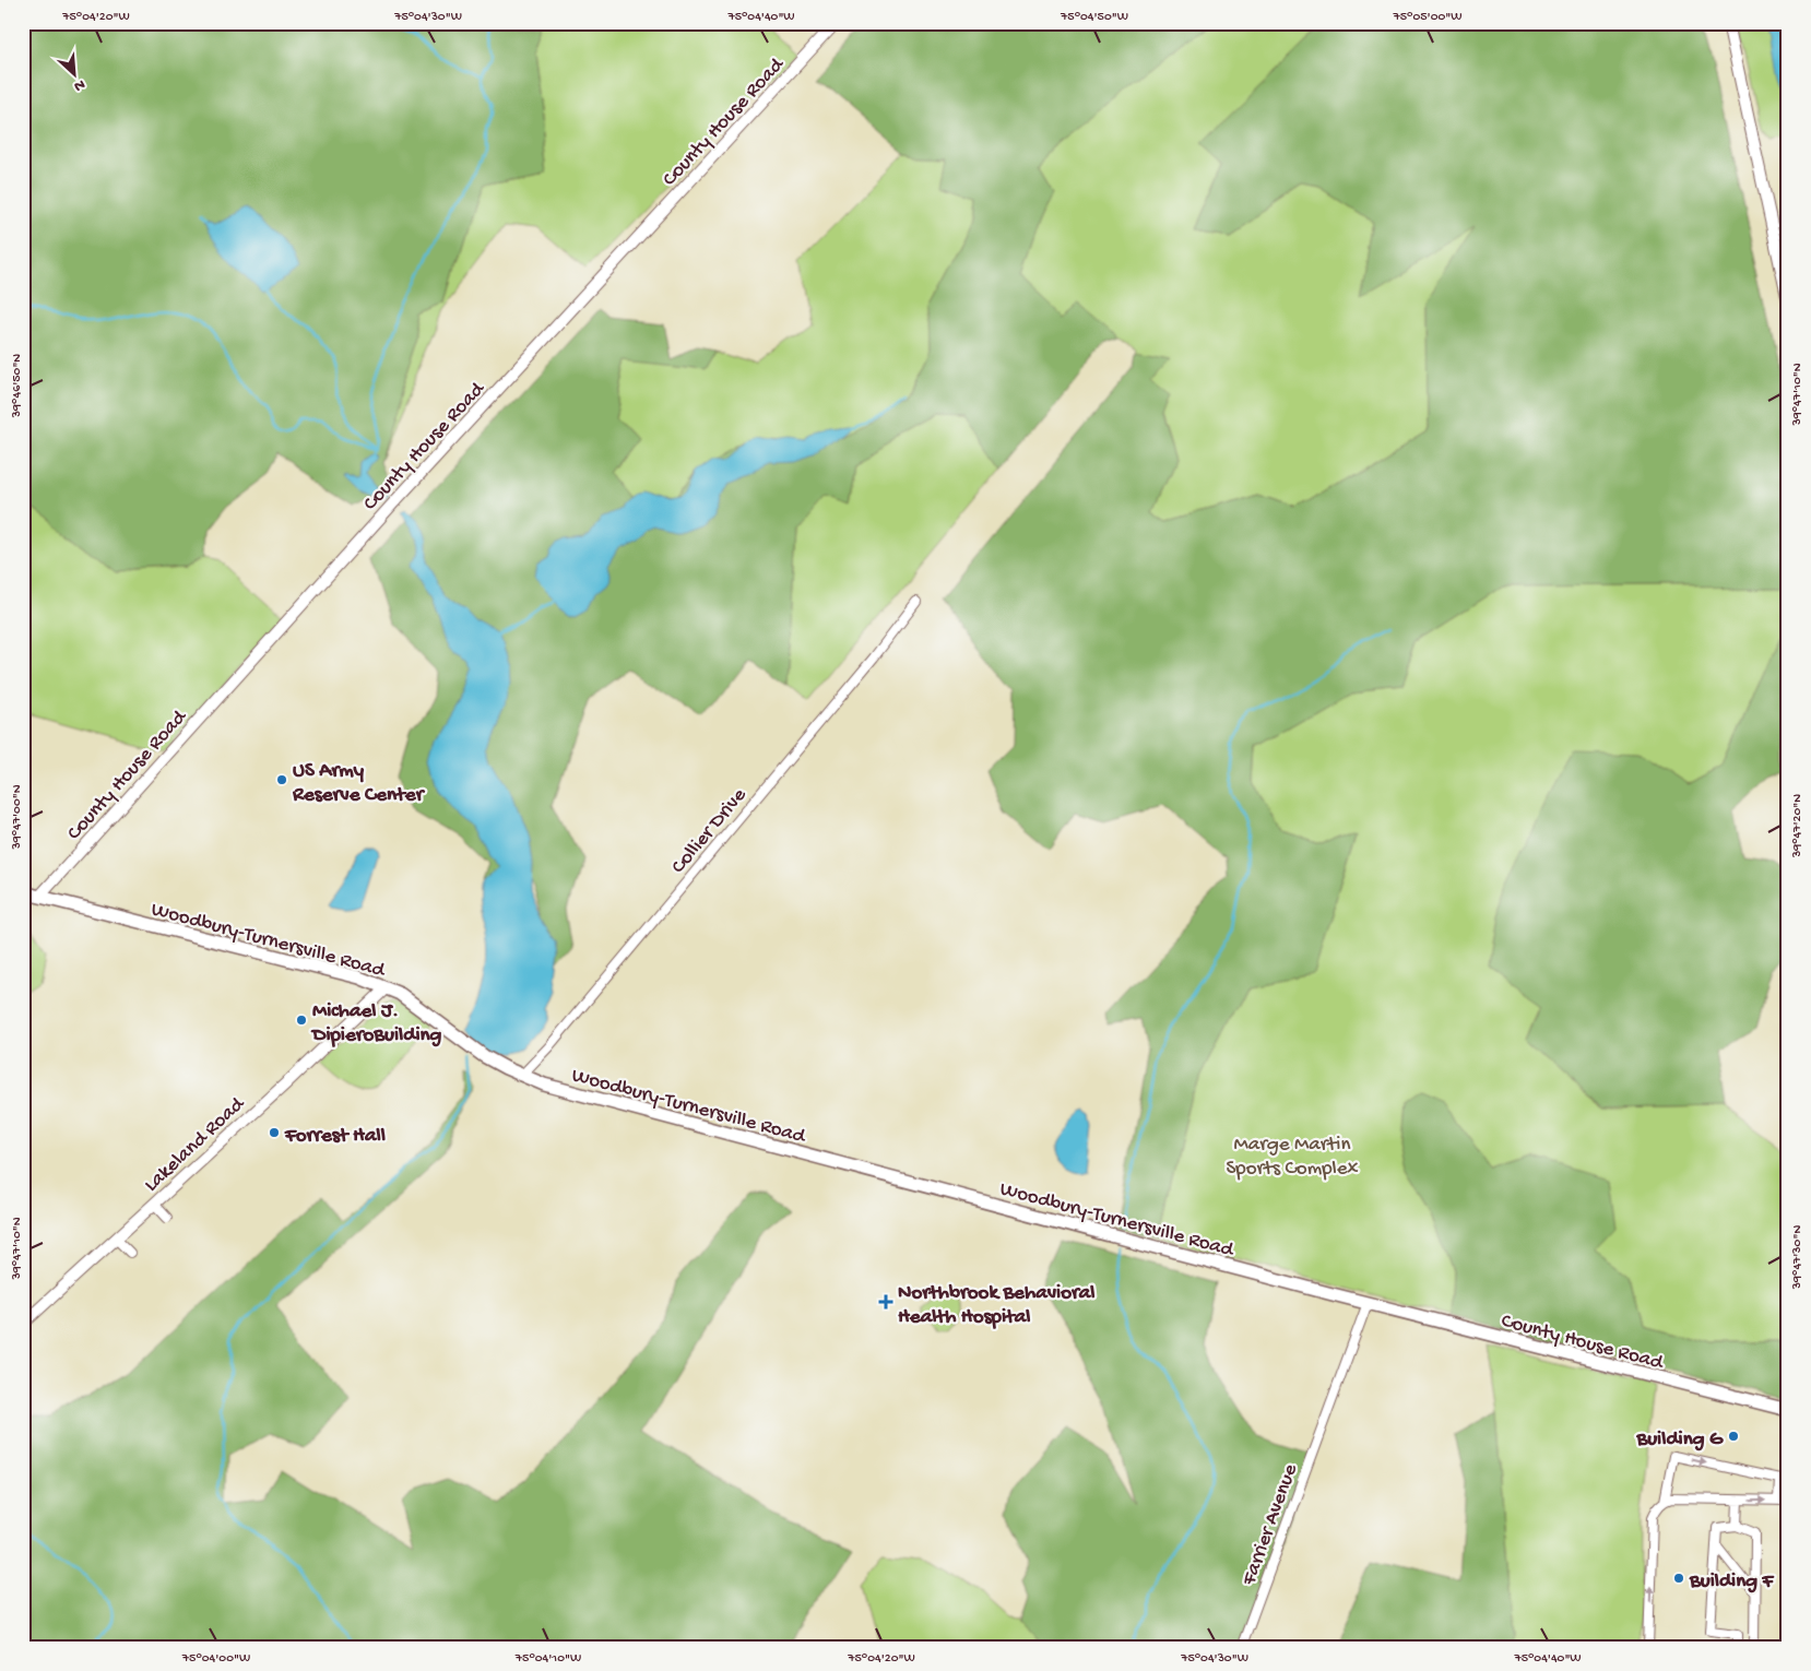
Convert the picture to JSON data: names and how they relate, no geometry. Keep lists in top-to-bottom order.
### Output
{
  "streets": {
    "main road": ["County House Road", "Woodbury-Turnersville Road"],
    "street": ["Collier Drive", "Lakeland Road", "Farrier Avenue"]
  },
  "crossings": [
    ["County House Road", "Woodbury-Turnersville Road"],
    ["County House Road", "Farrier Avenue"],
    ["Collier Drive", "Woodbury-Turnersville Road"],
    ["Woodbury-Turnersville Road", "Lakeland Road"],
    ["Woodbury-Turnersville Road", "Farrier Avenue"]
  ],
  "parks": ["Marge Martin Sports Complex"],
  "places": {
    "other": [
      "US Army Reserve Center",
      "Michael J. DipieroBuilding",
      "Forrest Hall",
      "Building G",
      "Building F"
    ],
    "health": ["Northbrook Behavioral Health Hospital"]
  },
  "north": "bottom right",
  "coordinates": [
    "75°04'20\"W",
    "75°04'30\"W",
    "75°04'40\"W",
    "75°04'50\"W",
    "75°05'00\"W",
    "39°46'50\"N",
    "39°47'10\"N",
    "39°47'00\"N",
    "39°47'20\"N",
    "39°47'30\"N",
    "75°04'00\"W",
    "75°04'10\"W"
  ]
}
